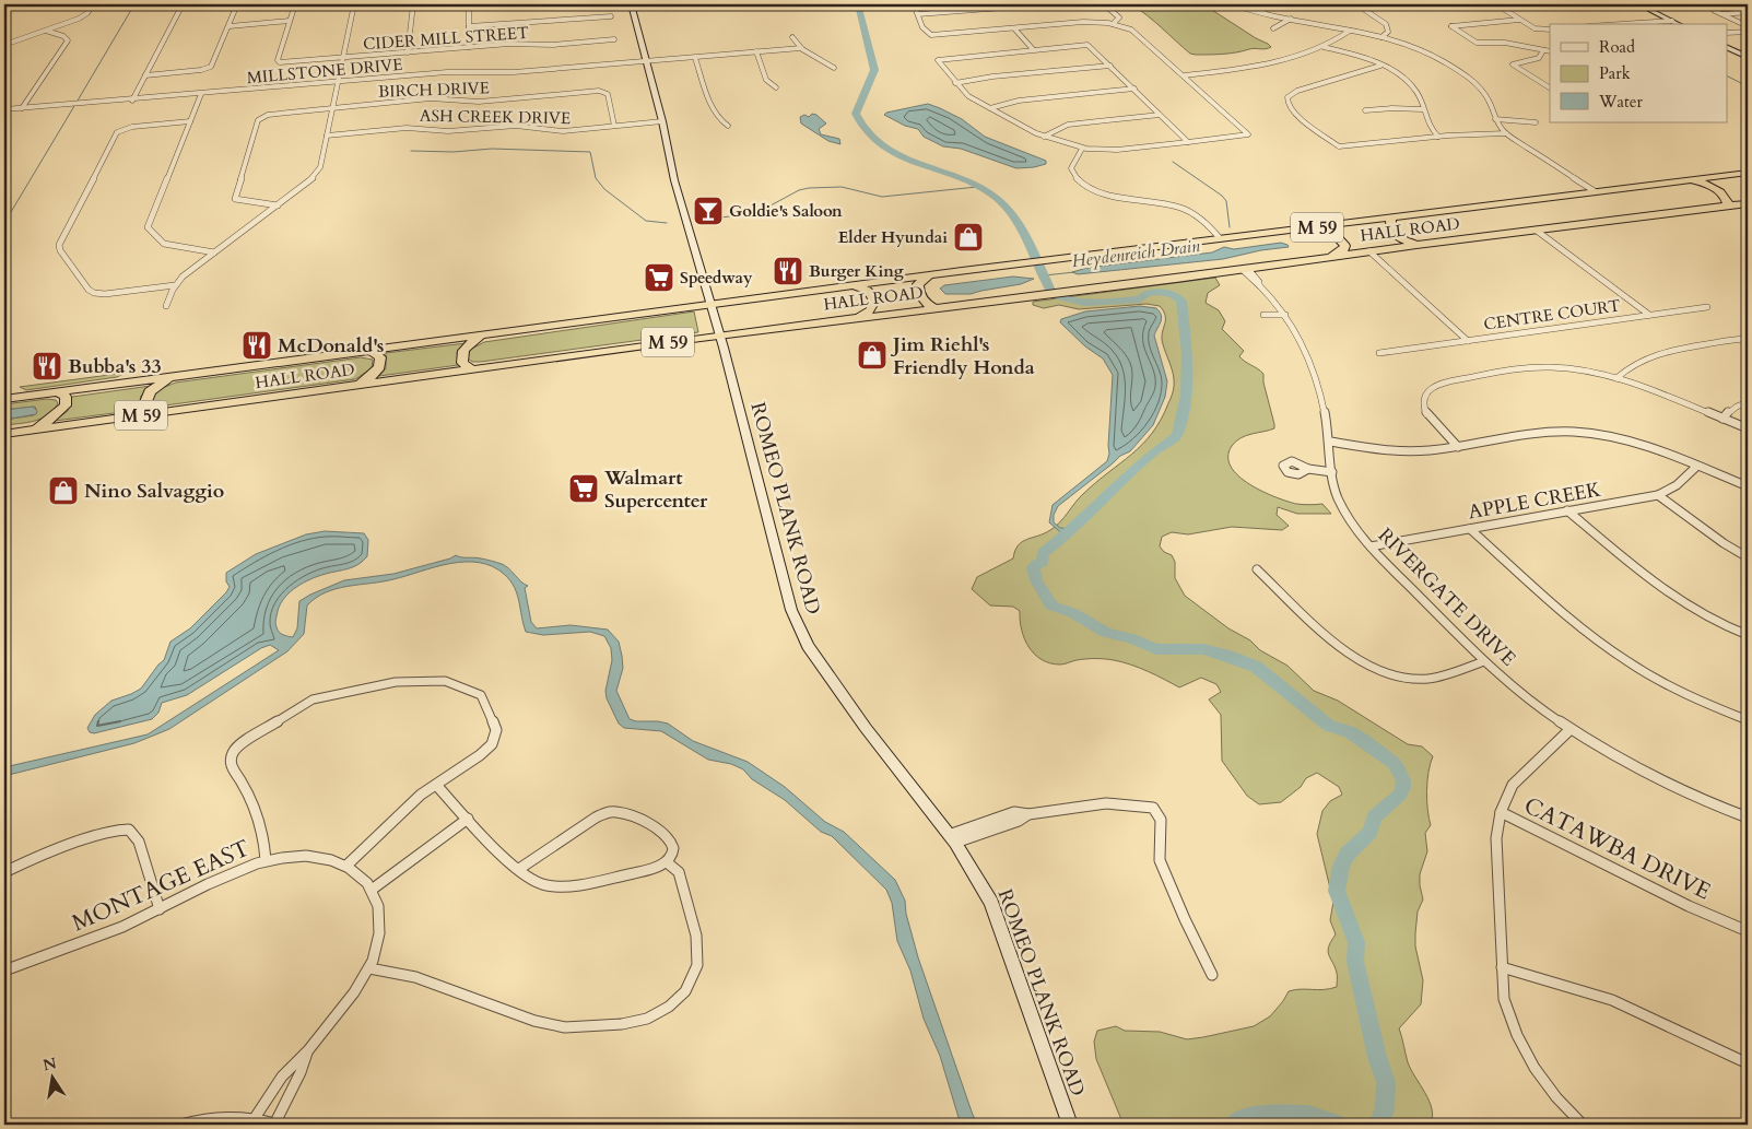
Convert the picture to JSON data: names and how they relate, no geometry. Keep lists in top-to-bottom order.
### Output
{
  "streets": {
    "highway": ["M 59", "HALL ROAD"],
    "main road": ["ROMEO PLANK ROAD"],
    "street": [
      "CIDER MILL STREET",
      "MILLSTONE DRIVE",
      "BIRCH DRIVE",
      "ASH CREEK DRIVE",
      "CENTRE COURT",
      "APPLE CREEK",
      "RIVERGATE DRIVE",
      "CATAWBA DRIVE",
      "MONTAGE EAST"
    ]
  },
  "crossings": [
    ["MILLSTONE DRIVE", "ROMEO PLANK ROAD"],
    ["BIRCH DRIVE", "ASH CREEK DRIVE"],
    ["ASH CREEK DRIVE", "ROMEO PLANK ROAD"],
    ["HALL ROAD", "CENTRE COURT"],
    ["HALL ROAD", "ROMEO PLANK ROAD"],
    ["HALL ROAD", "RIVERGATE DRIVE"],
    ["APPLE CREEK", "RIVERGATE DRIVE"]
  ],
  "water": ["Heydenreich Drain"],
  "places": {
    "bar": ["Goldie's Saloon"],
    "shop": ["Elder Hyundai", "Jim Riehl's Friendly Honda", "Nino Salvaggio"],
    "restaurant": ["Burger King", "McDonald's", "Bubba's 33"],
    "supermarket": ["Speedway", "Walmart Supercenter"]
  },
  "legend": ["Road", "Park", "Water"],
  "north": "top"
}
